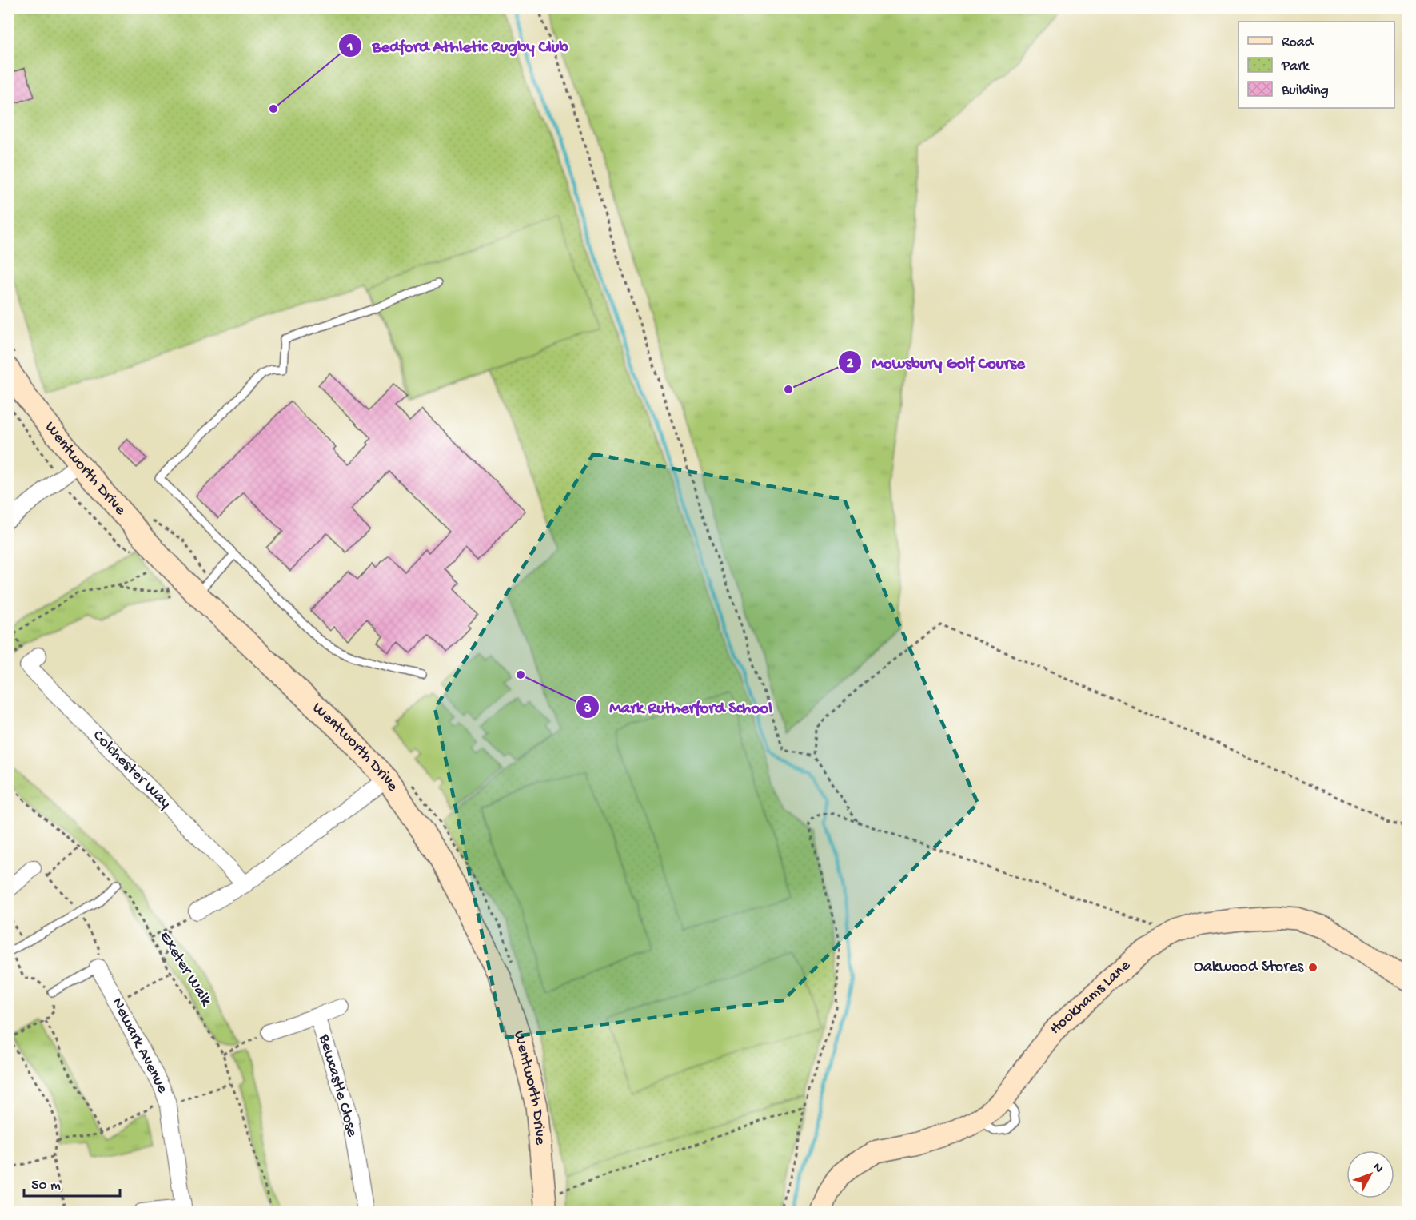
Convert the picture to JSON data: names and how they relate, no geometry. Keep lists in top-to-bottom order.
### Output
{
  "streets": {
    "street": [
      "Wentworth Drive",
      "Colchester Way",
      "Hookhams Lane",
      "Newark Avenue",
      "Bewcastle Close"
    ],
    "path": ["Exeter Walk"]
  },
  "places": [
    "Bedford Athletic Rugby Club",
    "Mowsbury Golf Course",
    "Mark Rutherford School",
    "Oakwood Stores"
  ],
  "legend": ["Road", "Park", "Building"],
  "scale_bar": "50 m",
  "north": "top right"
}
